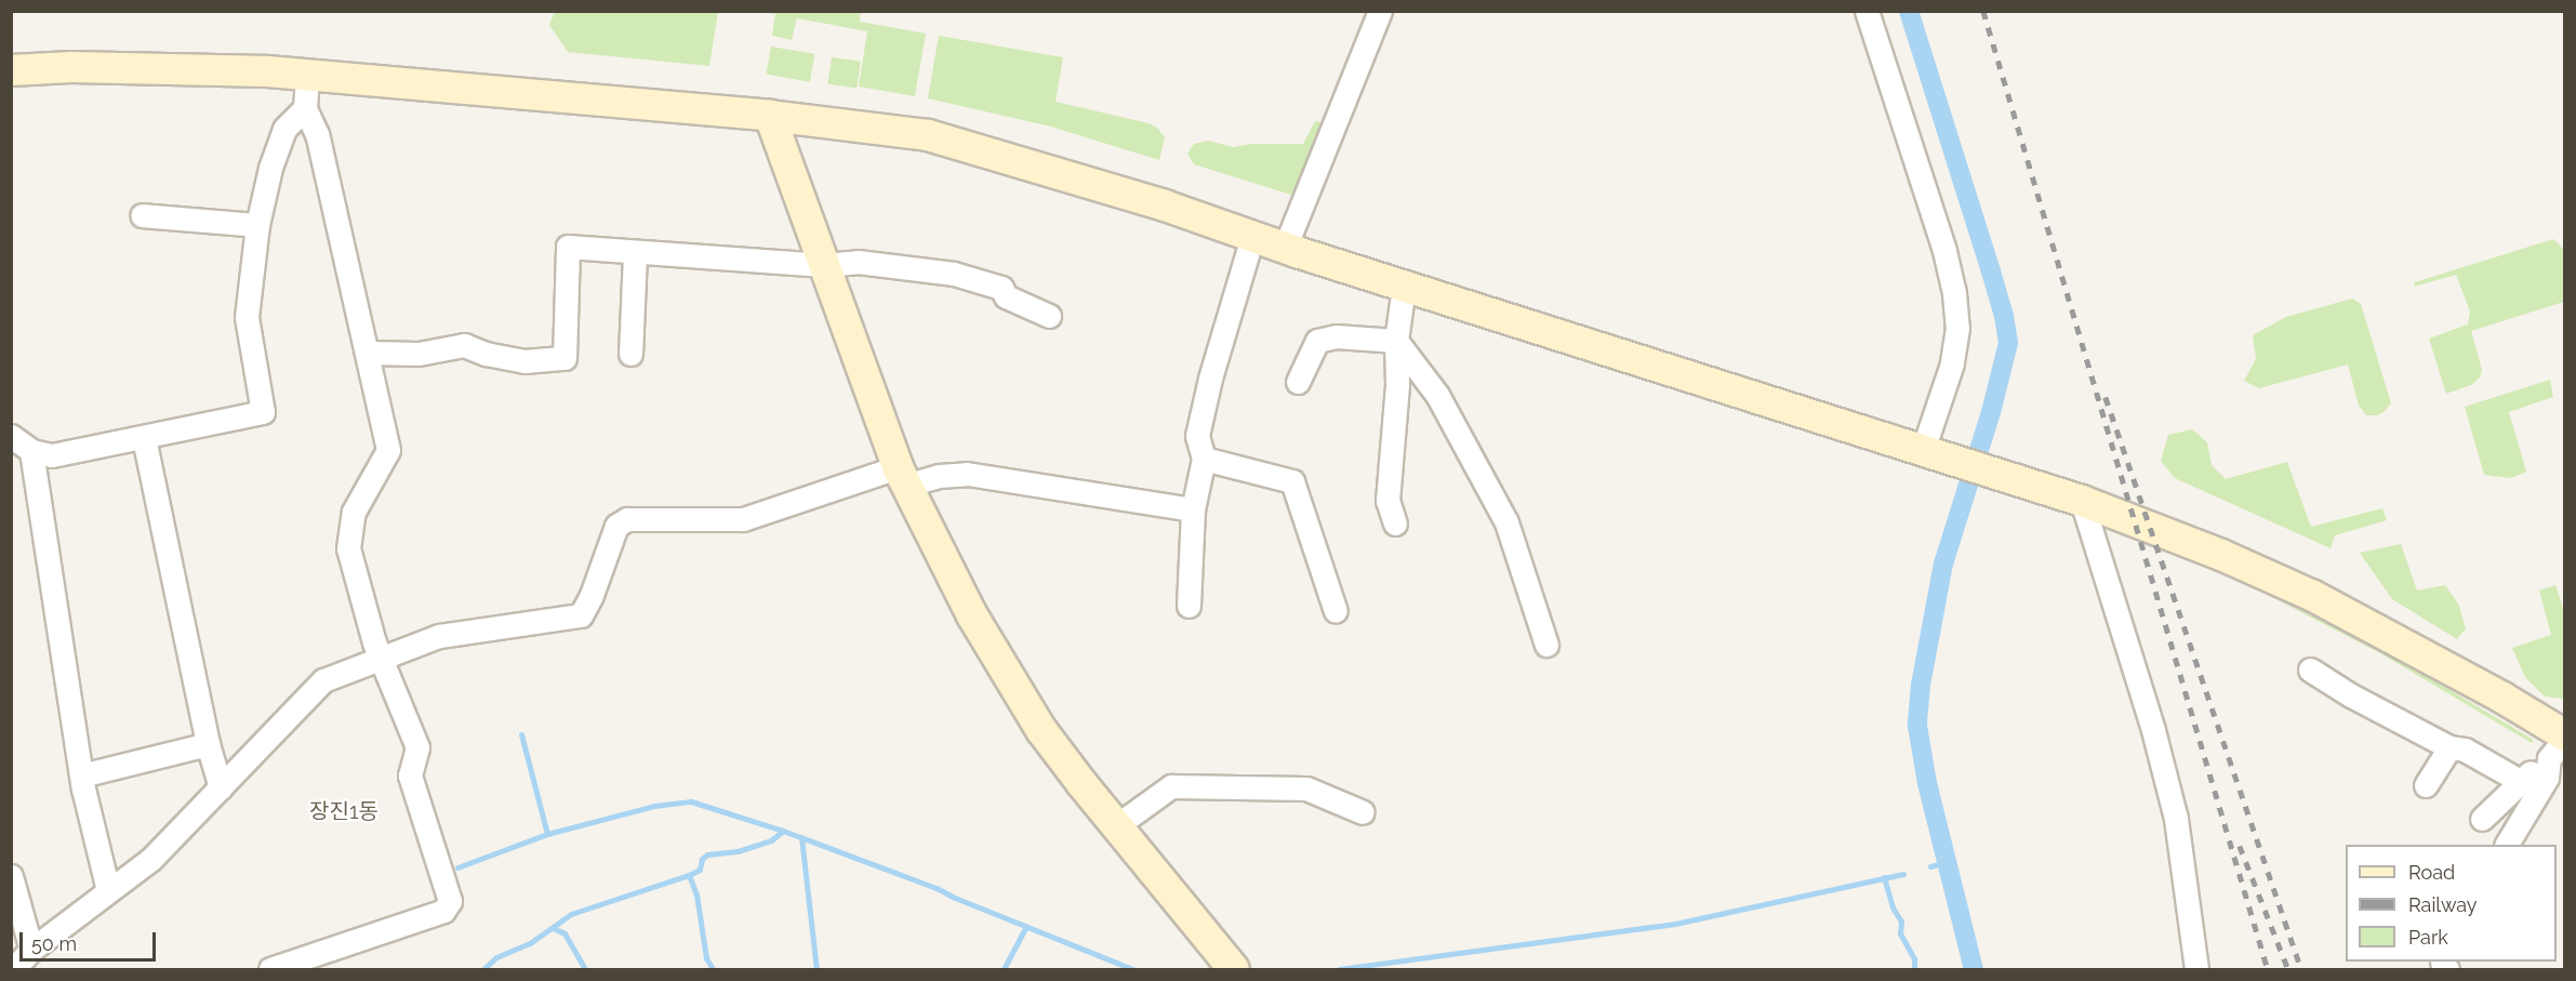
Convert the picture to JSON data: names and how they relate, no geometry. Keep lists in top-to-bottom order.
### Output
{
  "districts": ["장진1동"],
  "legend": ["Road", "Railway", "Park"],
  "scale_bar": "50 m"
}
